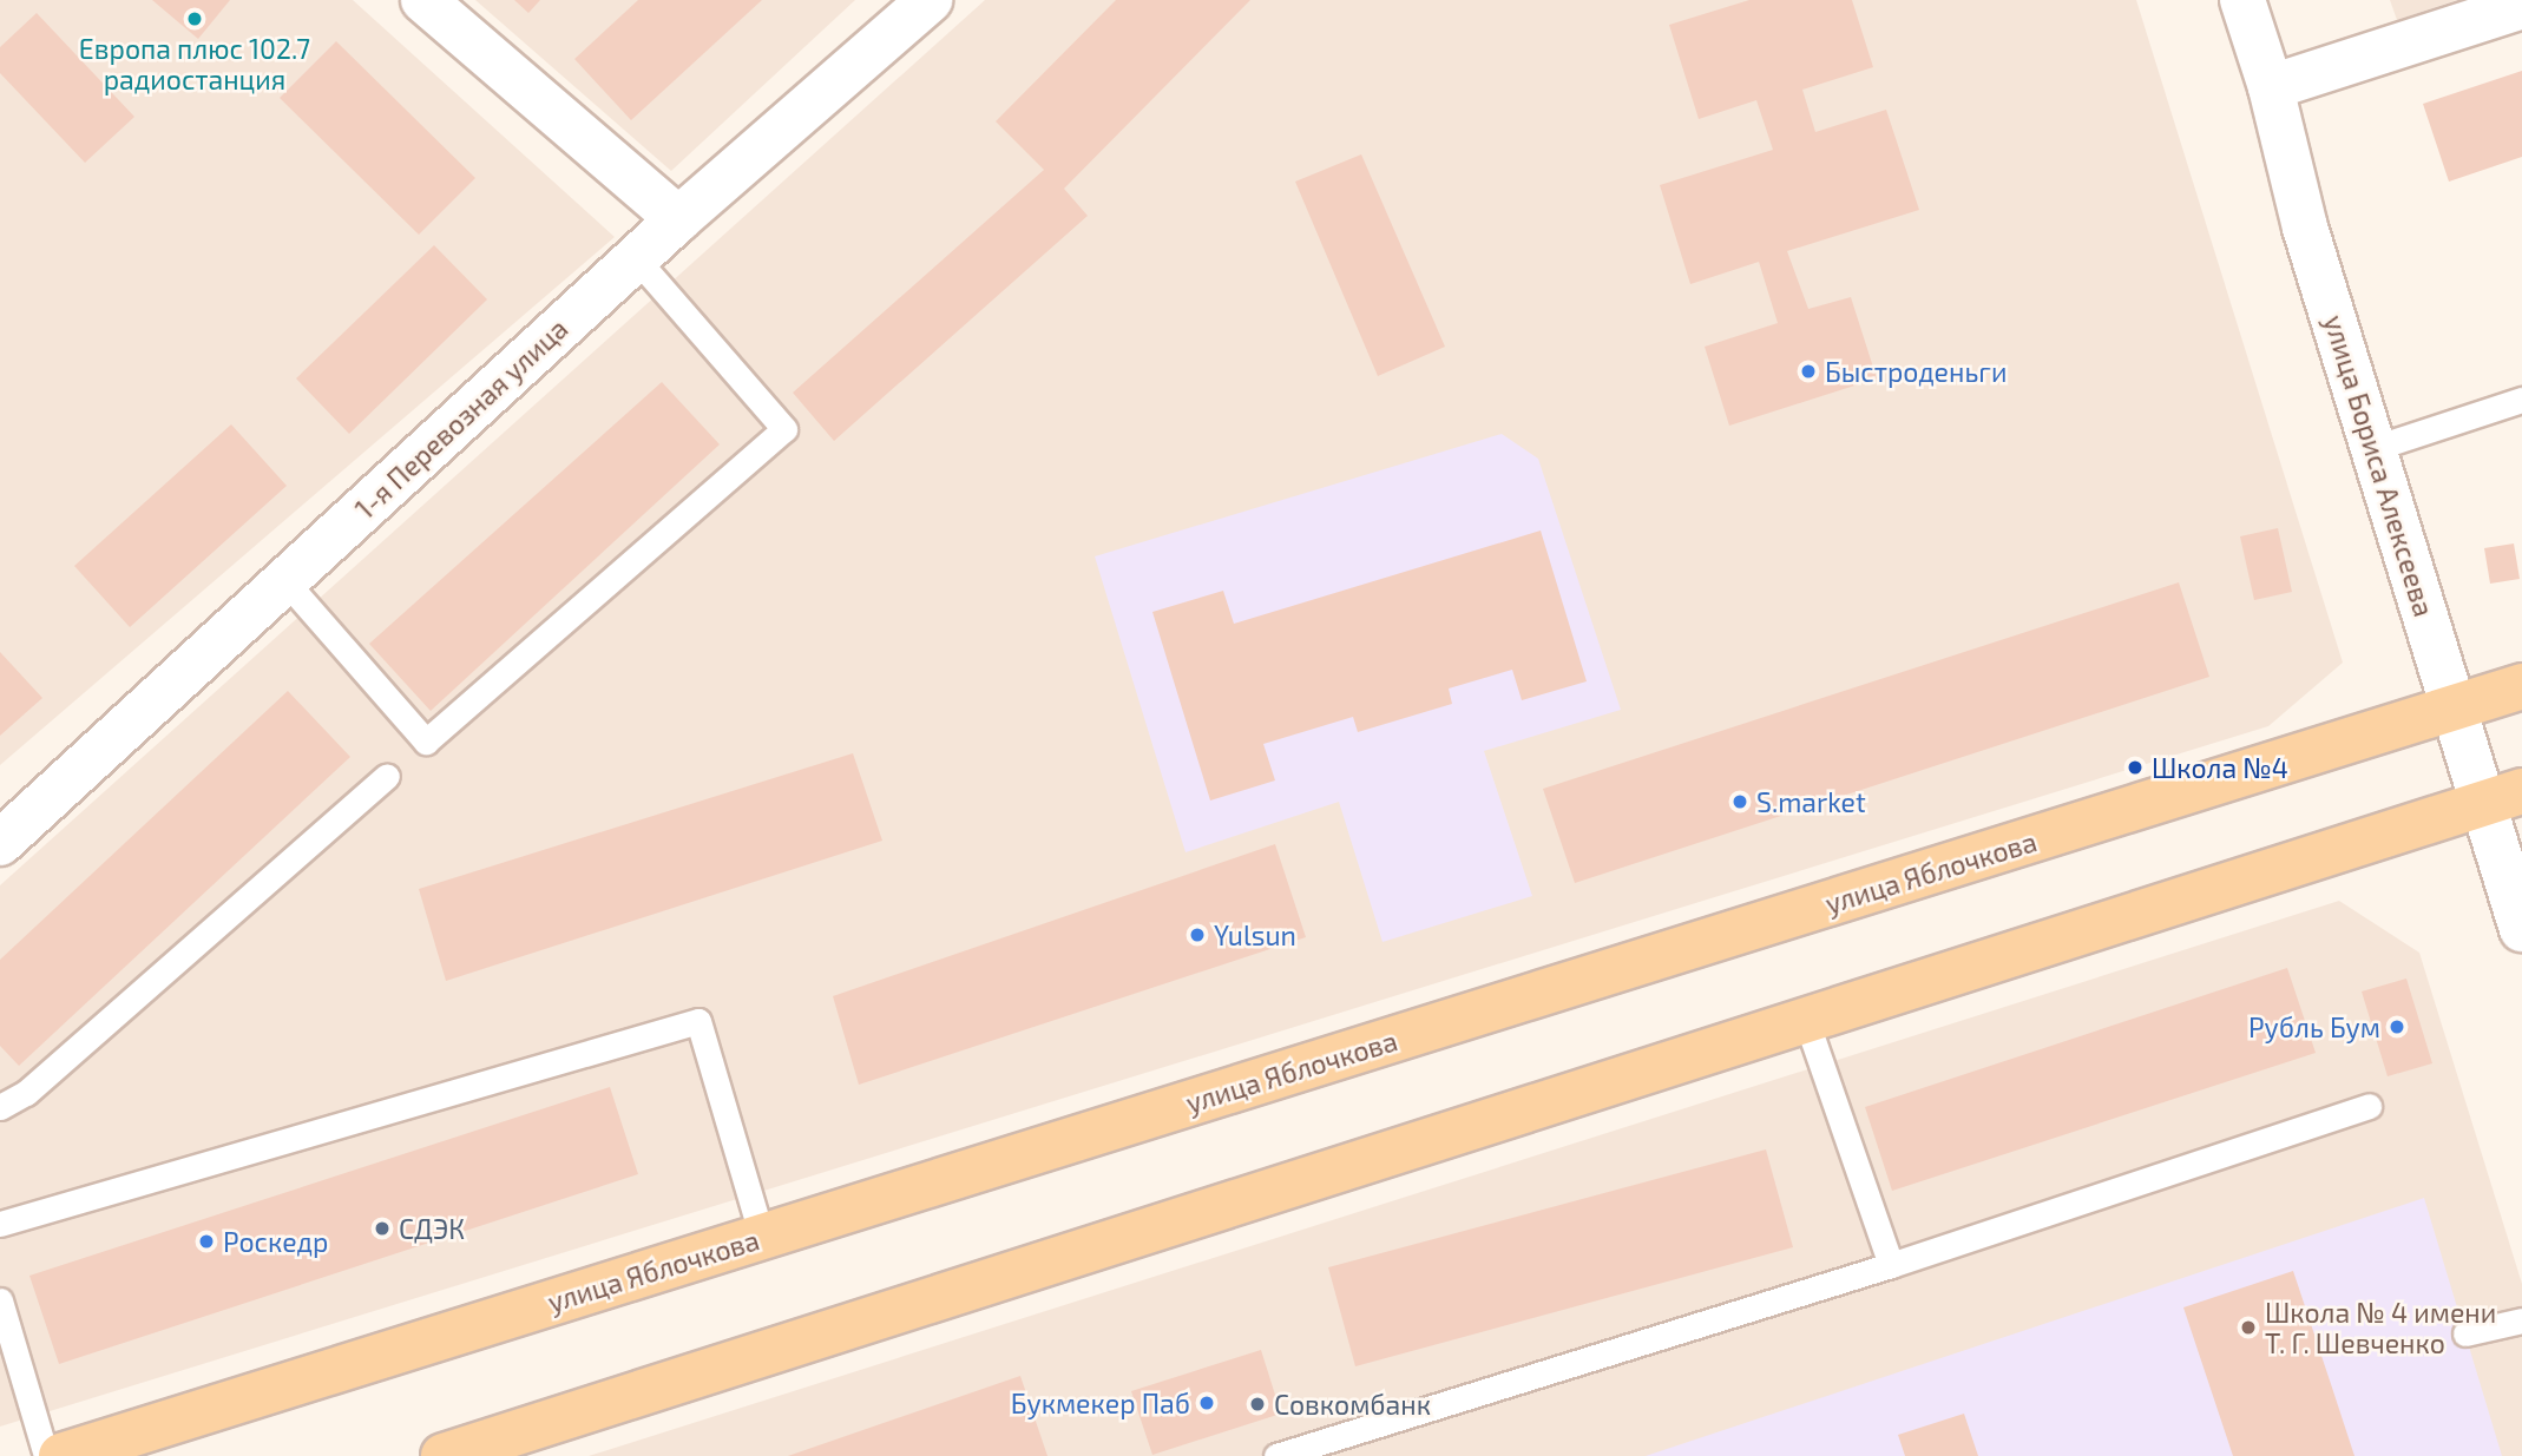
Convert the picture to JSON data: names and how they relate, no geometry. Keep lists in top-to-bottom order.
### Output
{
  "streets": {
    "main road": ["1-я Перевозная улица", "улица Бориса Алексеева", "улица Яблочкова"]
  },
  "crossings": [
    ["улица Бориса Алексеева", "улица Яблочкова"]
  ],
  "places": [
    "Европа плюс 102.7 радиостанция",
    "Быстроденьги",
    "Школа №4",
    "S.market",
    "Yulsun",
    "Рубль Бум",
    "СДЭК",
    "Роскедр",
    "Школа № 4 имени Т. Г. Шевченко",
    "Букмекер Паб",
    "Совкомбанк"
  ]
}
